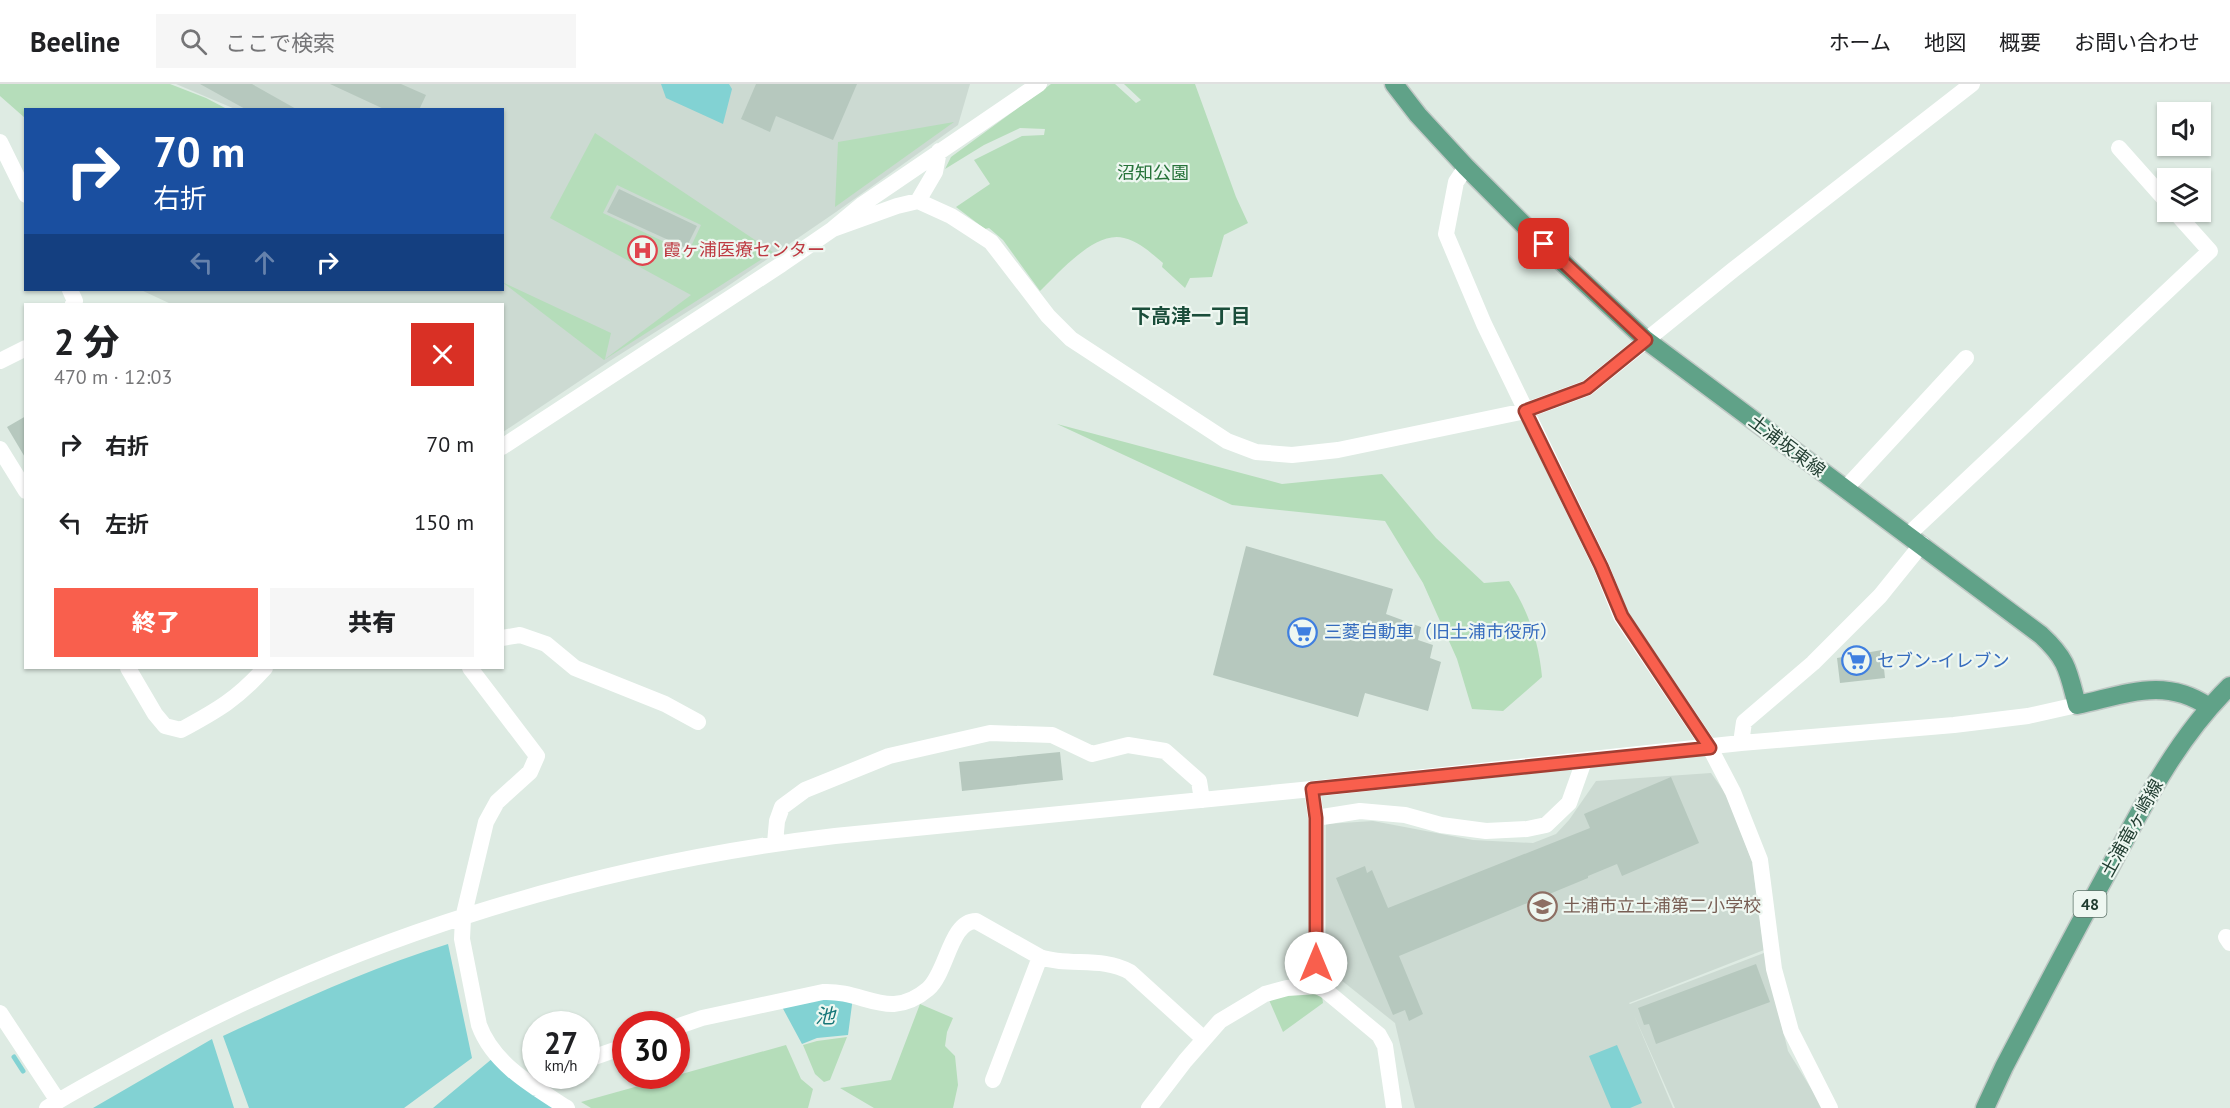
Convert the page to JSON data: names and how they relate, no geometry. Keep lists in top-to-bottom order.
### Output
{
  "streets": {
    "main road": ["土浦坂東線", "土浦竜ヶ崎線", "48"]
  },
  "districts": ["下高津一丁目"],
  "water": ["池"],
  "parks": ["沼知公園"],
  "places": {
    "hospital": ["霞ヶ浦医療センター"],
    "supermarket": ["三菱自動車（旧土浦市役所）", "セブン-イレブン"],
    "school or university": ["土浦市立土浦第二小学校"]
  },
  "page": {
    "header": "Beeline",
    "search": "ここで検索",
    "nav": [
      "ホーム",
      "地図",
      "概要",
      "お問い合わせ"
    ],
    "turn": ["70 m", "右折"],
    "heading": ["2 分", "470 m · 12:03"],
    "list": [
      {
        "name": "右折",
        "value": "70 m"
      },
      {
        "name": "左折",
        "value": "150 m"
      }
    ],
    "buttons": ["終了", "共有"],
    "speed": "27 km/h",
    "limit": "30"
  }
}
